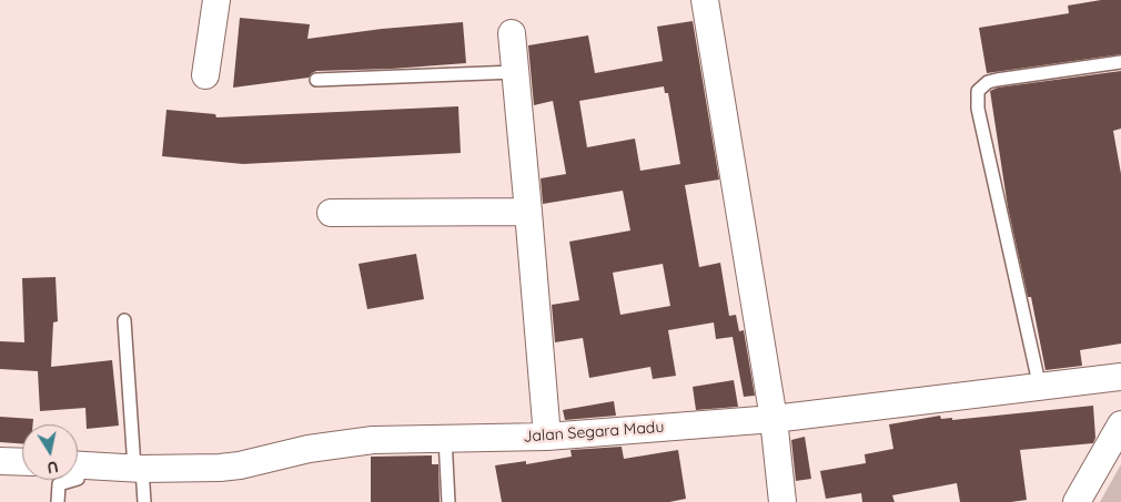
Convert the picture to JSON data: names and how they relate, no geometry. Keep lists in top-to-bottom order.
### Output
{
  "streets": {
    "street": ["Jalan Segara Madu"]
  },
  "north": "bottom"
}
